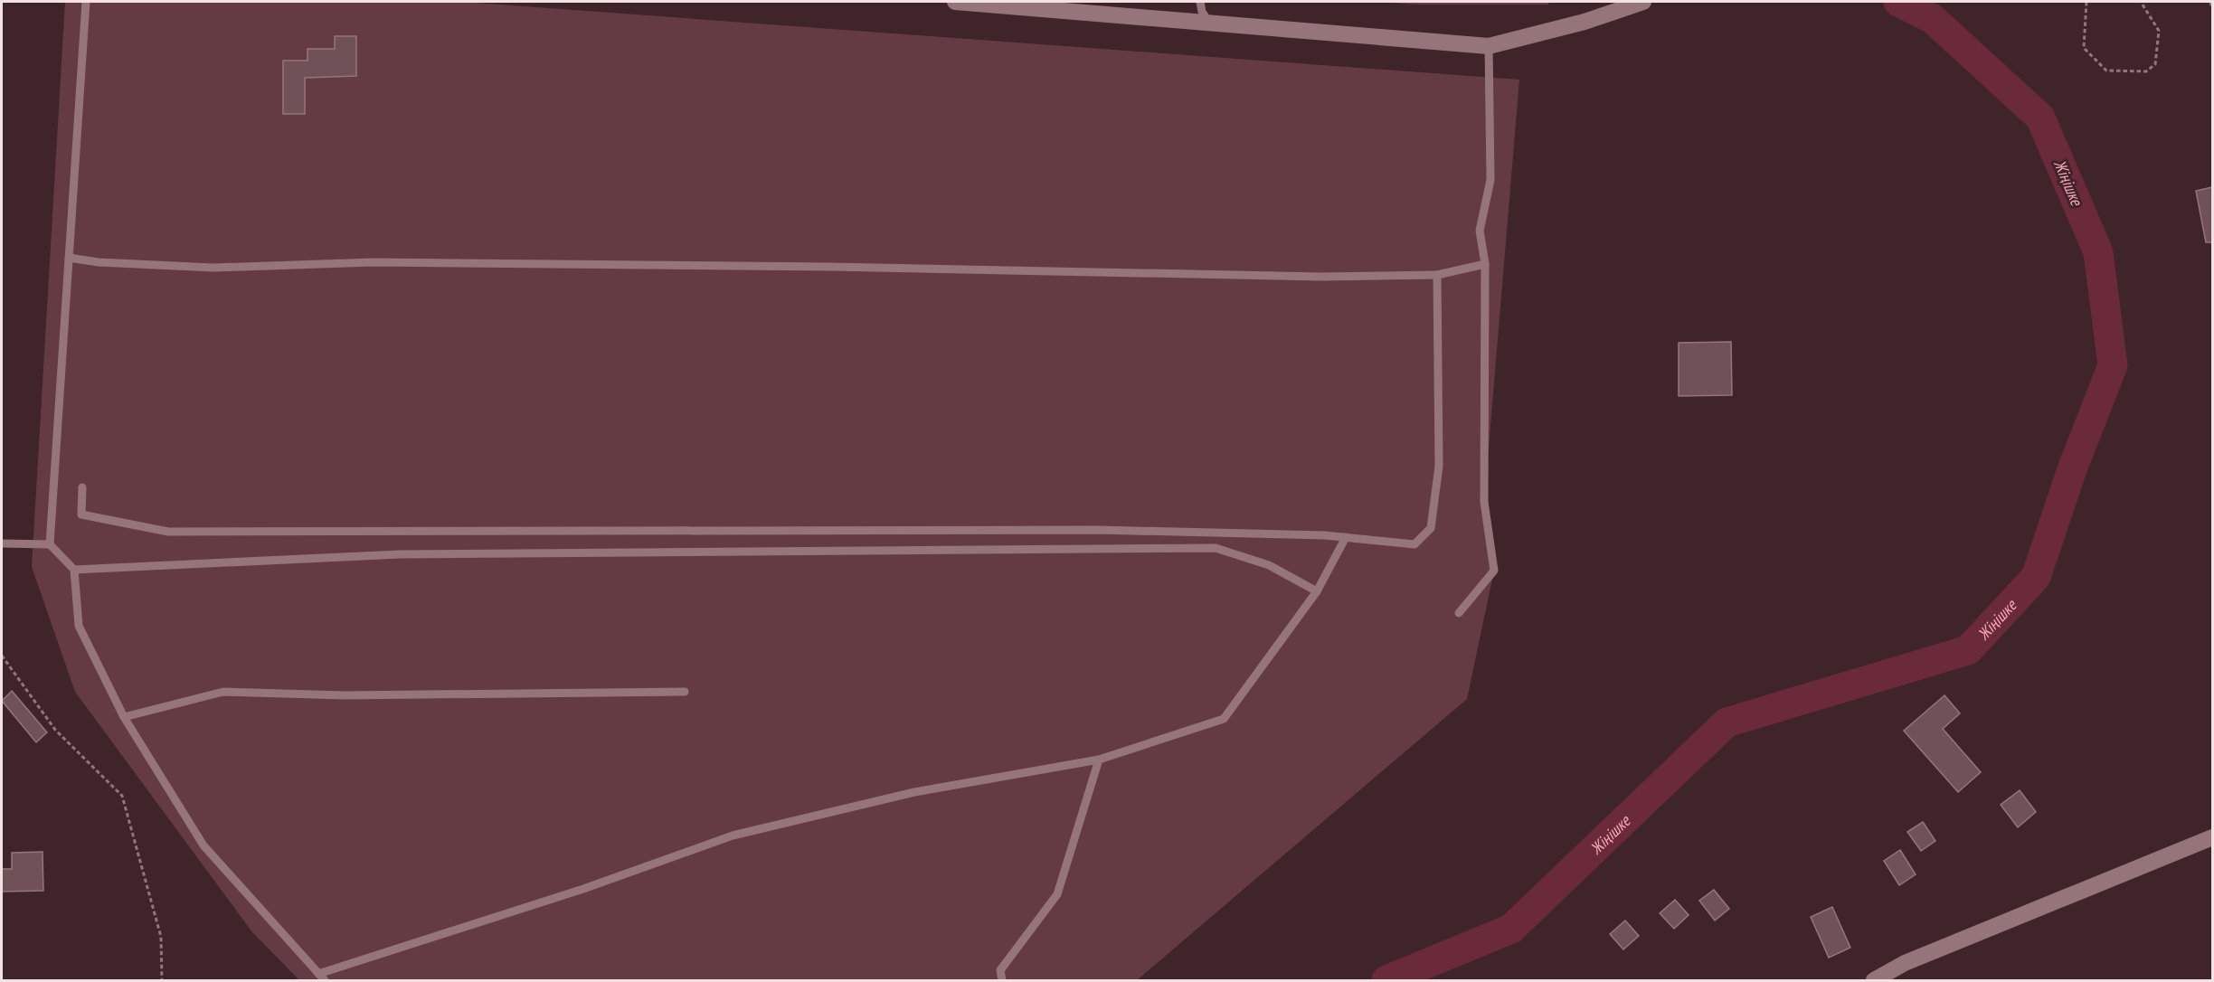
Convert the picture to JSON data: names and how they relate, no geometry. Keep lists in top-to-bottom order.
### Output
{
  "water": ["Жіңішке"]
}
